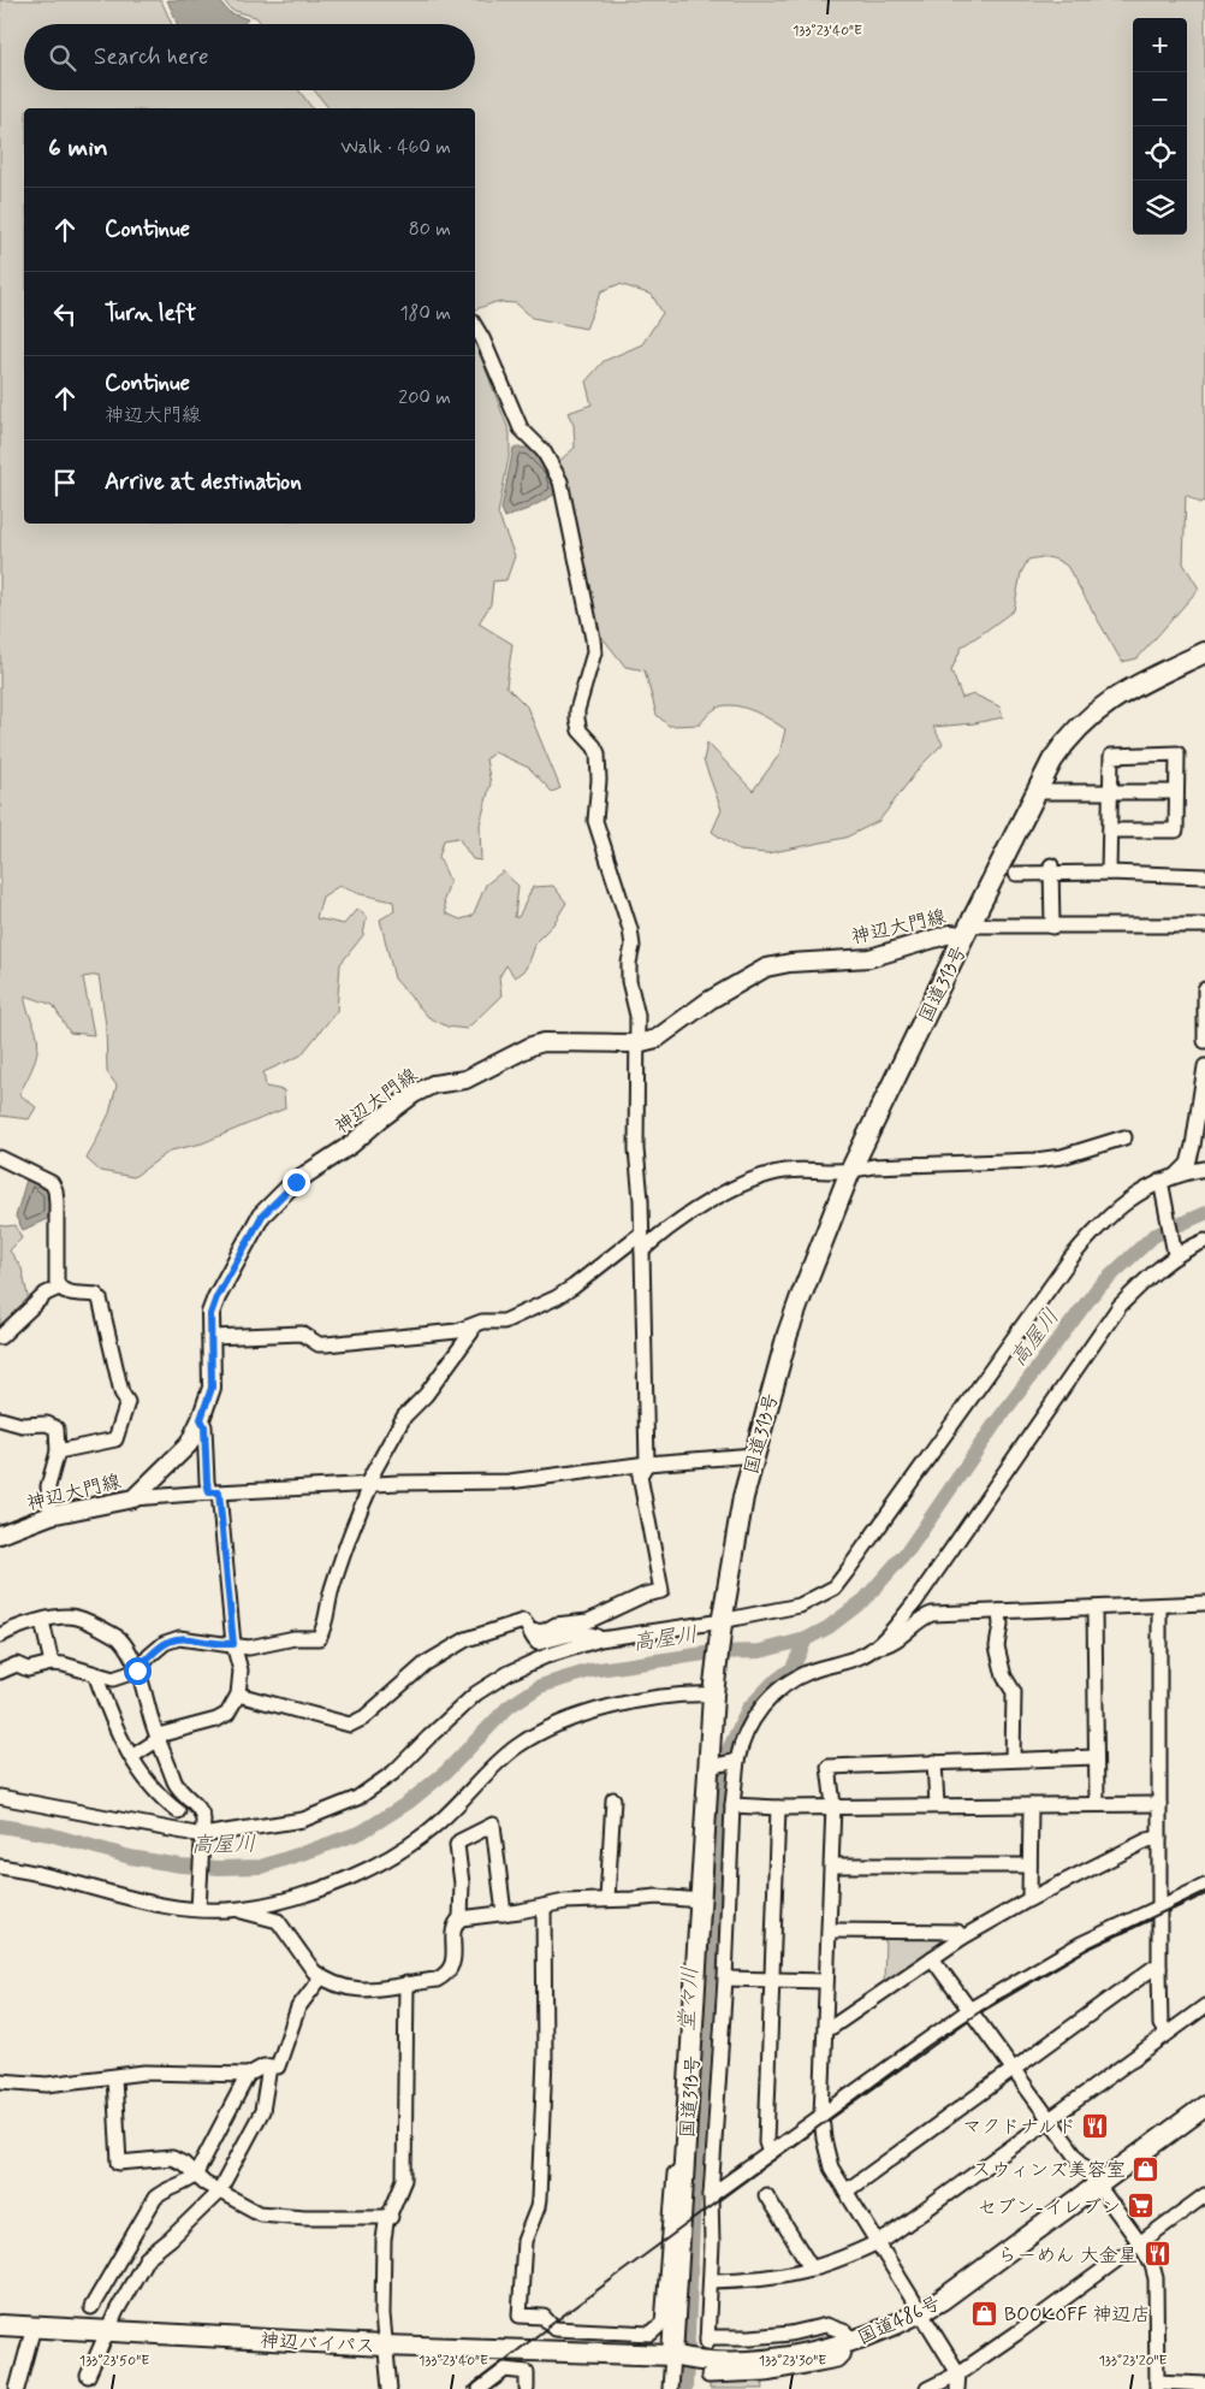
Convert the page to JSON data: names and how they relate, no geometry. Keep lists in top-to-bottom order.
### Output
{
  "streets": {
    "highway": ["国道313号", "国道486号", "神辺バイパス"],
    "main road": ["神辺大門線"]
  },
  "crossings": [
    ["神辺大門線", "国道313号"],
    ["国道313号", "国道486号"],
    ["国道313号", "神辺バイパス"],
    ["国道486号", "神辺バイパス"]
  ],
  "water": ["高屋川", "堂々川"],
  "places": {
    "restaurant": ["マクドナルド", "らーめん 大金星"],
    "shop": ["スウィンズ美容室", "BOOKOFF 神辺店"],
    "supermarket": ["セブン-イレブン"]
  },
  "page": {
    "map_buttons": ["+", "−"],
    "search": "Search here",
    "heading": ["6 min", "Walk · 460 m"],
    "list": [
      ["Continue", "80 m"],
      ["Turn left", "180 m"],
      ["Continue", "神辺大門線", "200 m"],
      "Arrive at destination"
    ]
  },
  "coordinates": [
    "133°23'40\"E",
    "133°23'50\"E",
    "133°23'30\"E",
    "133°23'20\"E"
  ]
}
